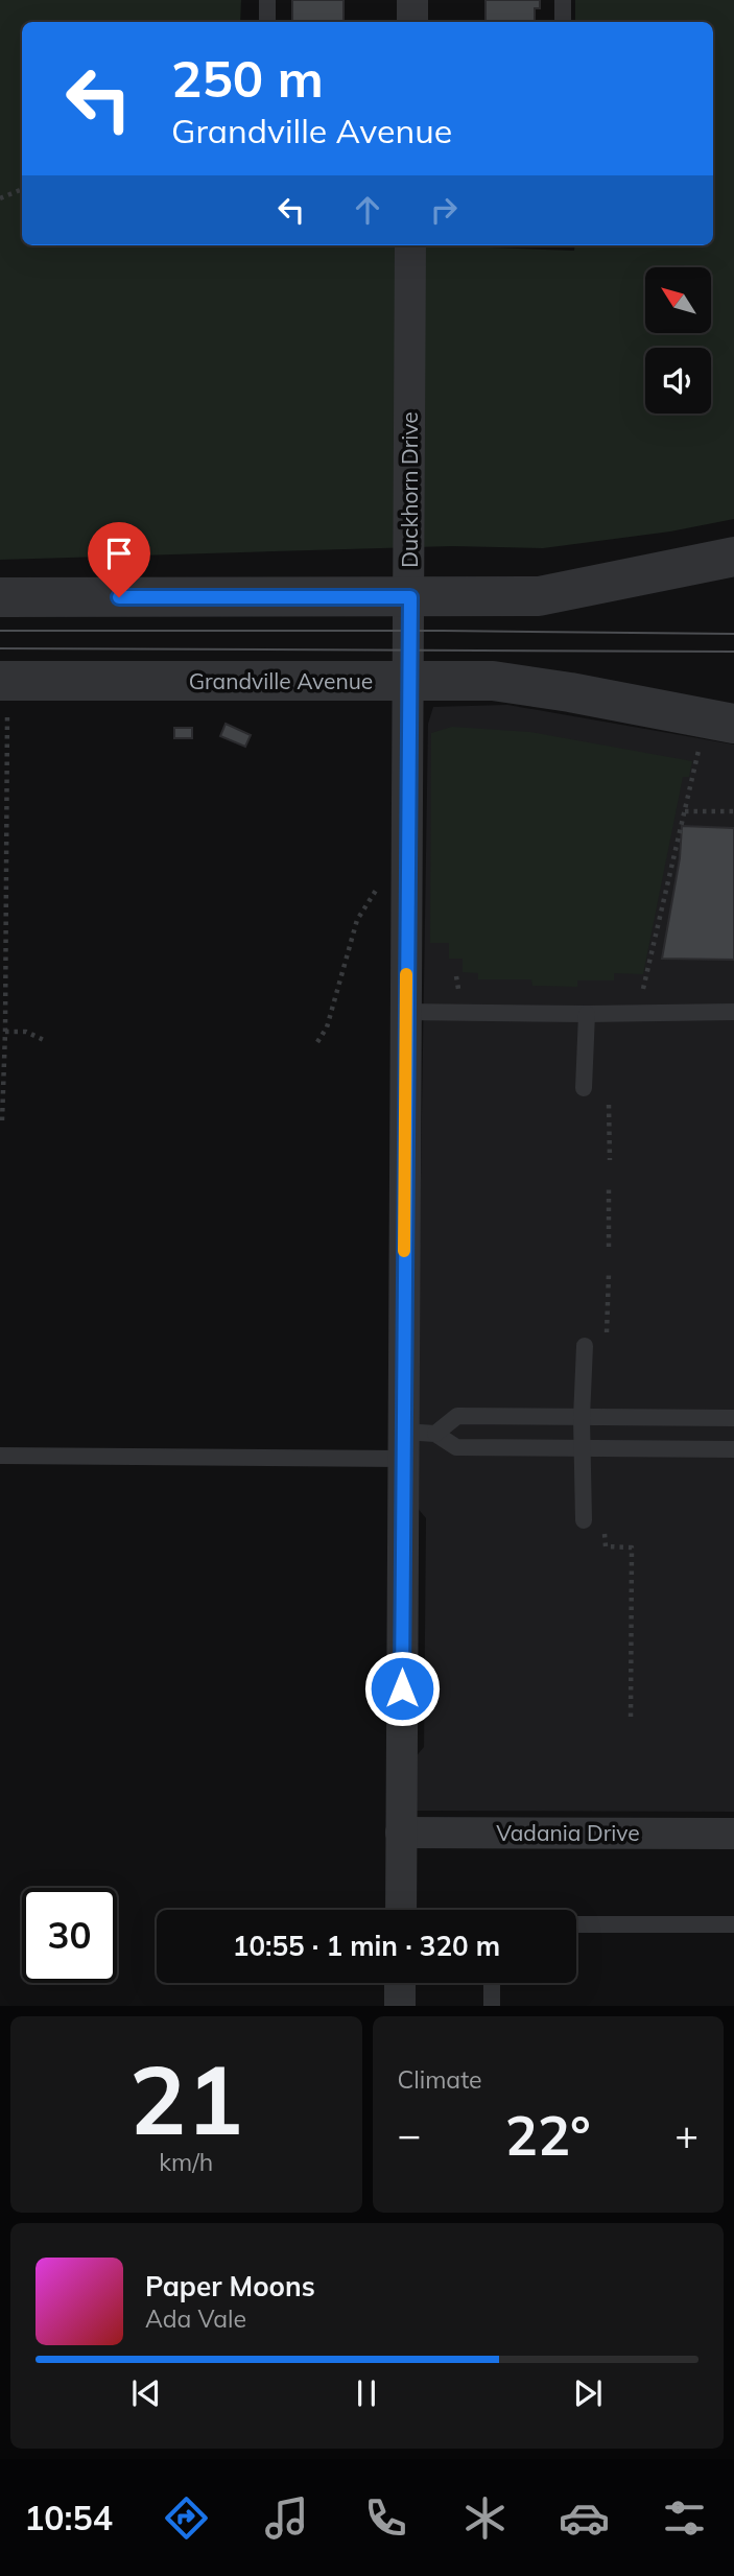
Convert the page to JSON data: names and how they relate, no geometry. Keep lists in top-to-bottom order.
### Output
{
  "streets": {
    "street": ["Duckhorn Drive", "Grandville Avenue", "Vadania Drive"]
  },
  "crossings": [
    ["Duckhorn Drive", "Grandville Avenue"],
    ["Duckhorn Drive", "Vadania Drive"]
  ],
  "north": "top left",
  "page": {
    "turn": ["250 m", "Grandville Avenue"],
    "limit": "30",
    "trip": "10:55 · 1 min · 320 m",
    "tile": [
      ["21", "km/h"],
      "Climate"
    ],
    "heat": ["−", "22°", "+"],
    "song": ["Paper Moons", "Ada Vale"],
    "tabs": "10:54"
  }
}
